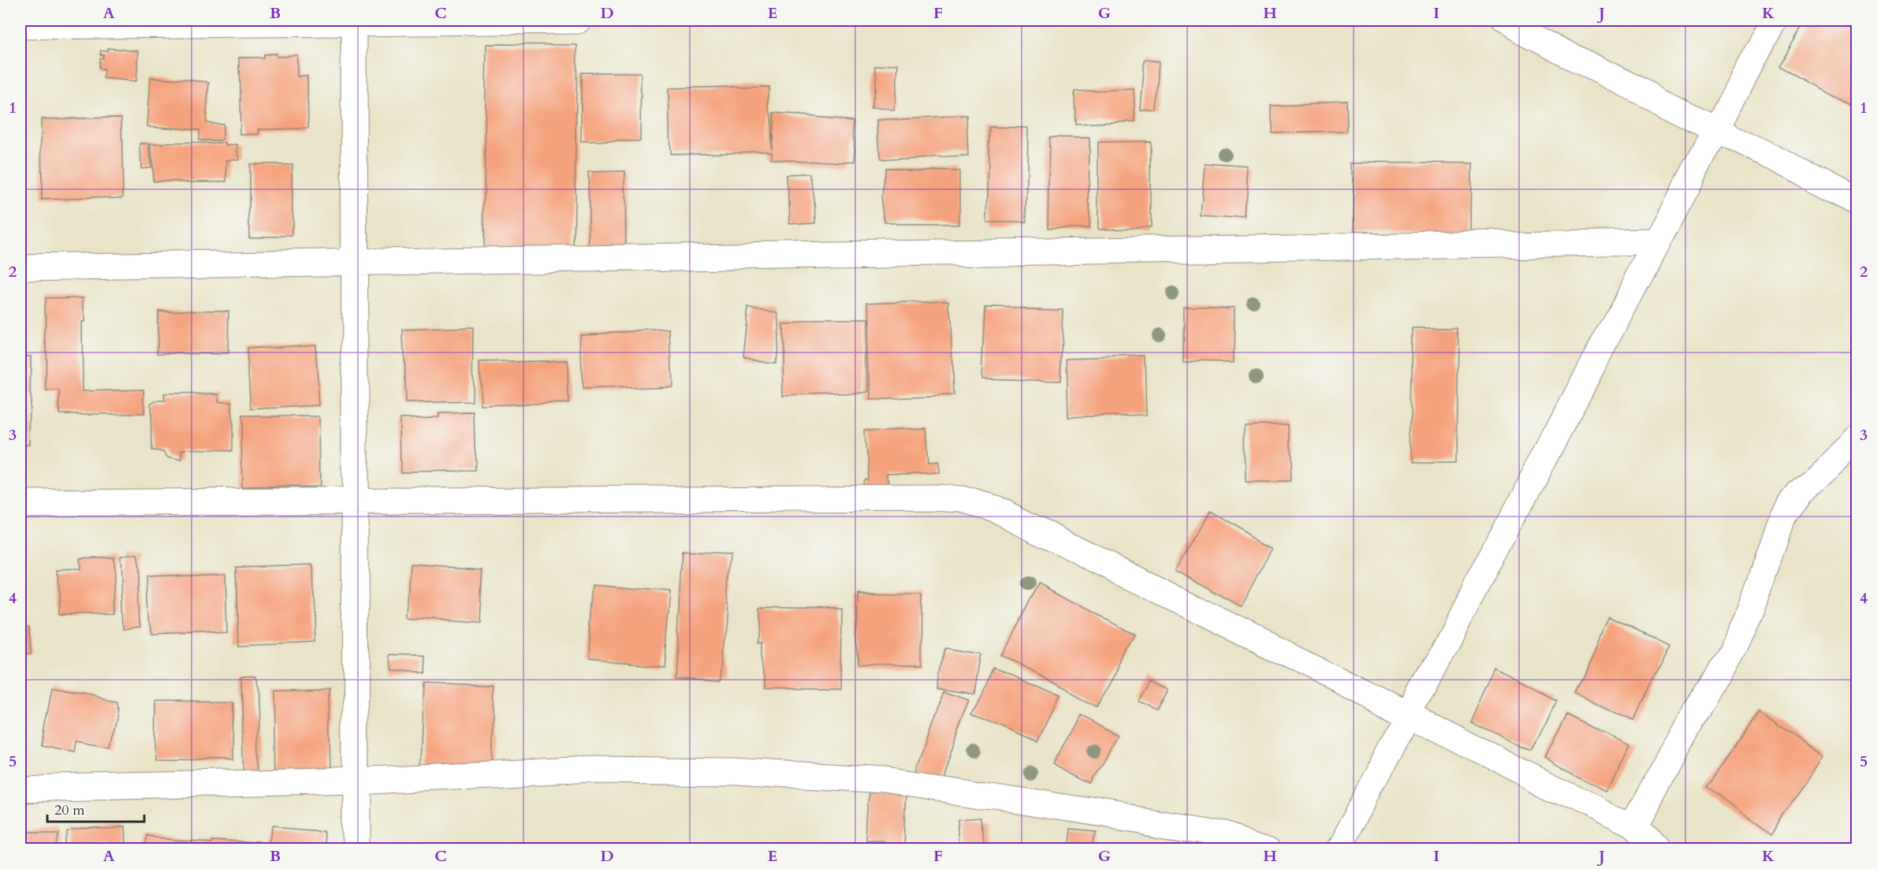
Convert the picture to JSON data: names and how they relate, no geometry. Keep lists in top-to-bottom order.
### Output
{
  "scale_bar": "20 m",
  "grid": {
    "columns": [
      "A",
      "B",
      "C",
      "D",
      "E",
      "F",
      "G",
      "H",
      "I",
      "J",
      "K"
    ],
    "rows": [
      "1",
      "2",
      "3",
      "4",
      "5"
    ]
  }
}
